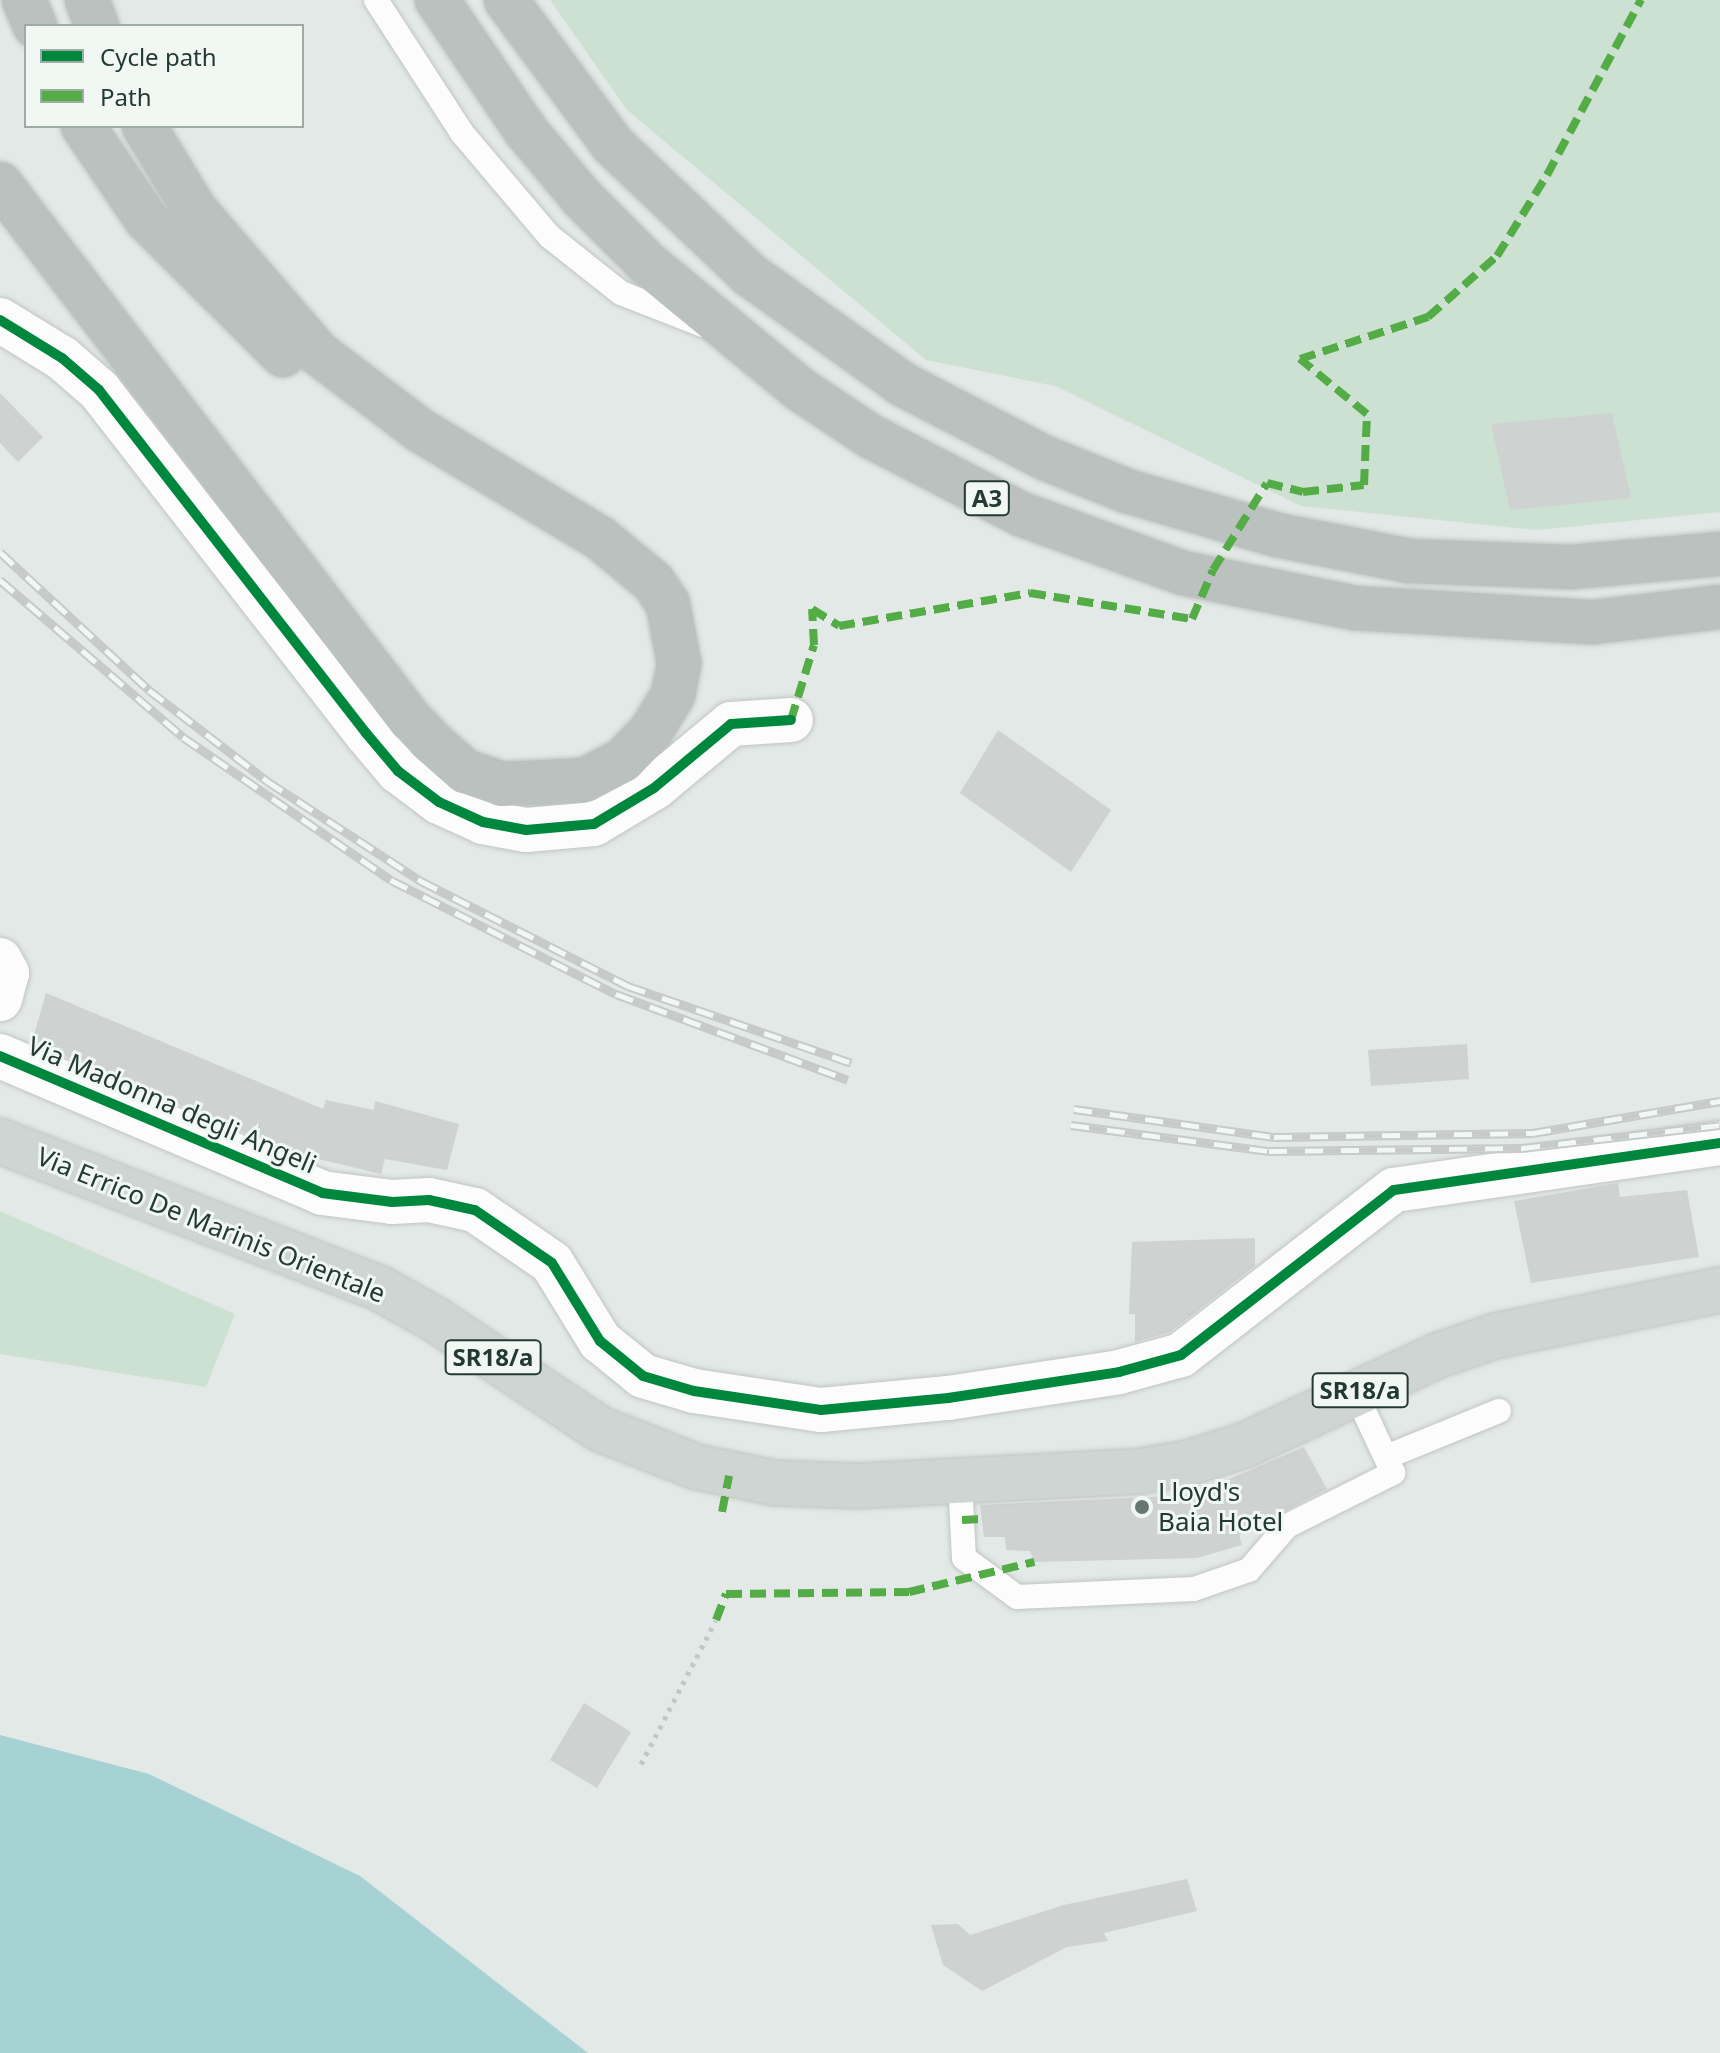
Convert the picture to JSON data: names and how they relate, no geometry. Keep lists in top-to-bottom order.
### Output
{
  "streets": {
    "highway": ["A3"],
    "main road": ["Via Errico De Marinis Orientale", "SR18/a"],
    "street": ["Via Madonna degli Angeli"]
  },
  "crossings": [
    ["Via Errico De Marinis Orientale", "SR18/a"]
  ],
  "places": ["Lloyd's Baia Hotel"],
  "legend": ["Cycle path", "Path"]
}
